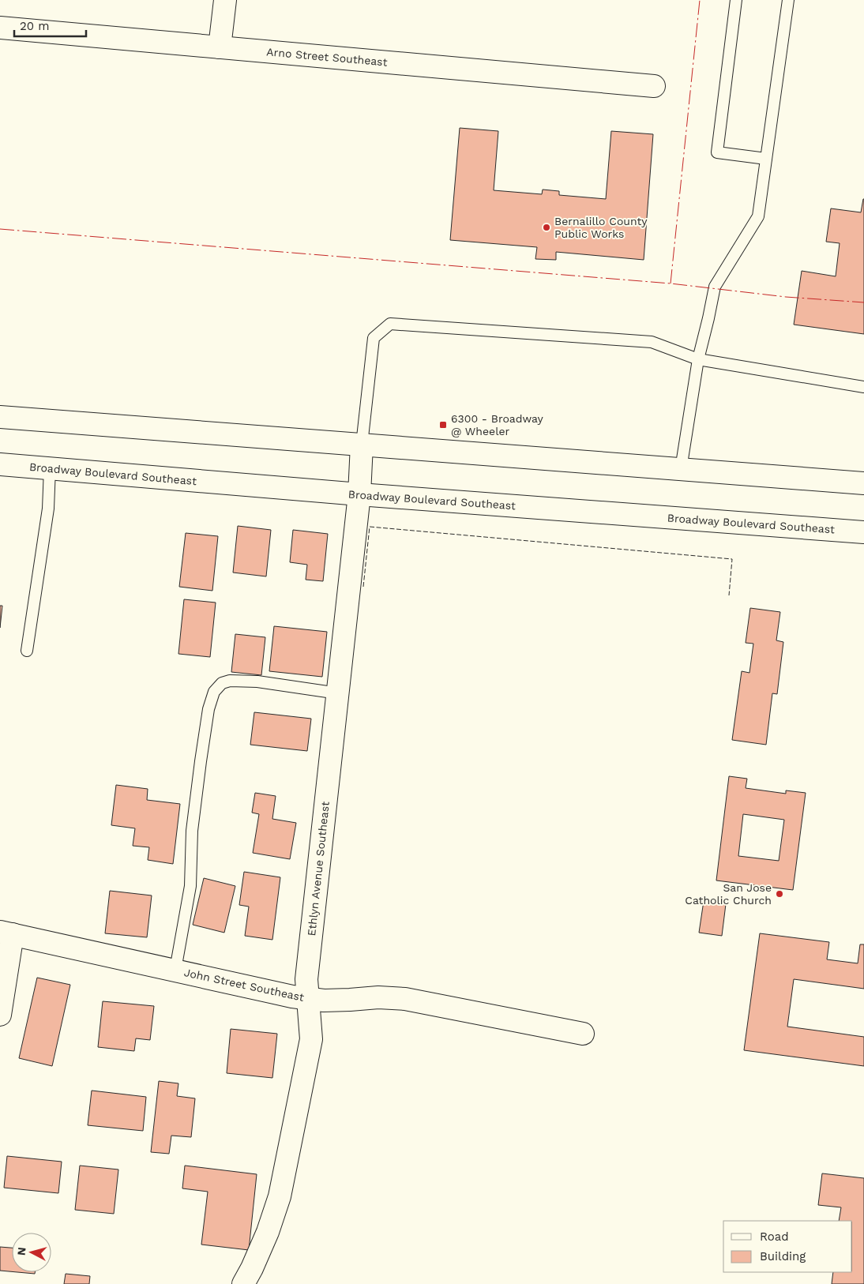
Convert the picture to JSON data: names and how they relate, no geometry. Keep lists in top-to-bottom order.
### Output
{
  "streets": {
    "street": [
      "Arno Street Southeast",
      "Broadway Boulevard Southeast",
      "Ethlyn Avenue Southeast",
      "John Street Southeast"
    ]
  },
  "crossings": [
    ["Broadway Boulevard Southeast", "Ethlyn Avenue Southeast"],
    ["Ethlyn Avenue Southeast", "John Street Southeast"]
  ],
  "places": {
    "other": ["Bernalillo County Public Works", "San Jose Catholic Church"],
    "transit": ["6300 - Broadway @ Wheeler"]
  },
  "legend": ["Road", "Building"],
  "scale_bar": "20 m",
  "north": "left"
}
